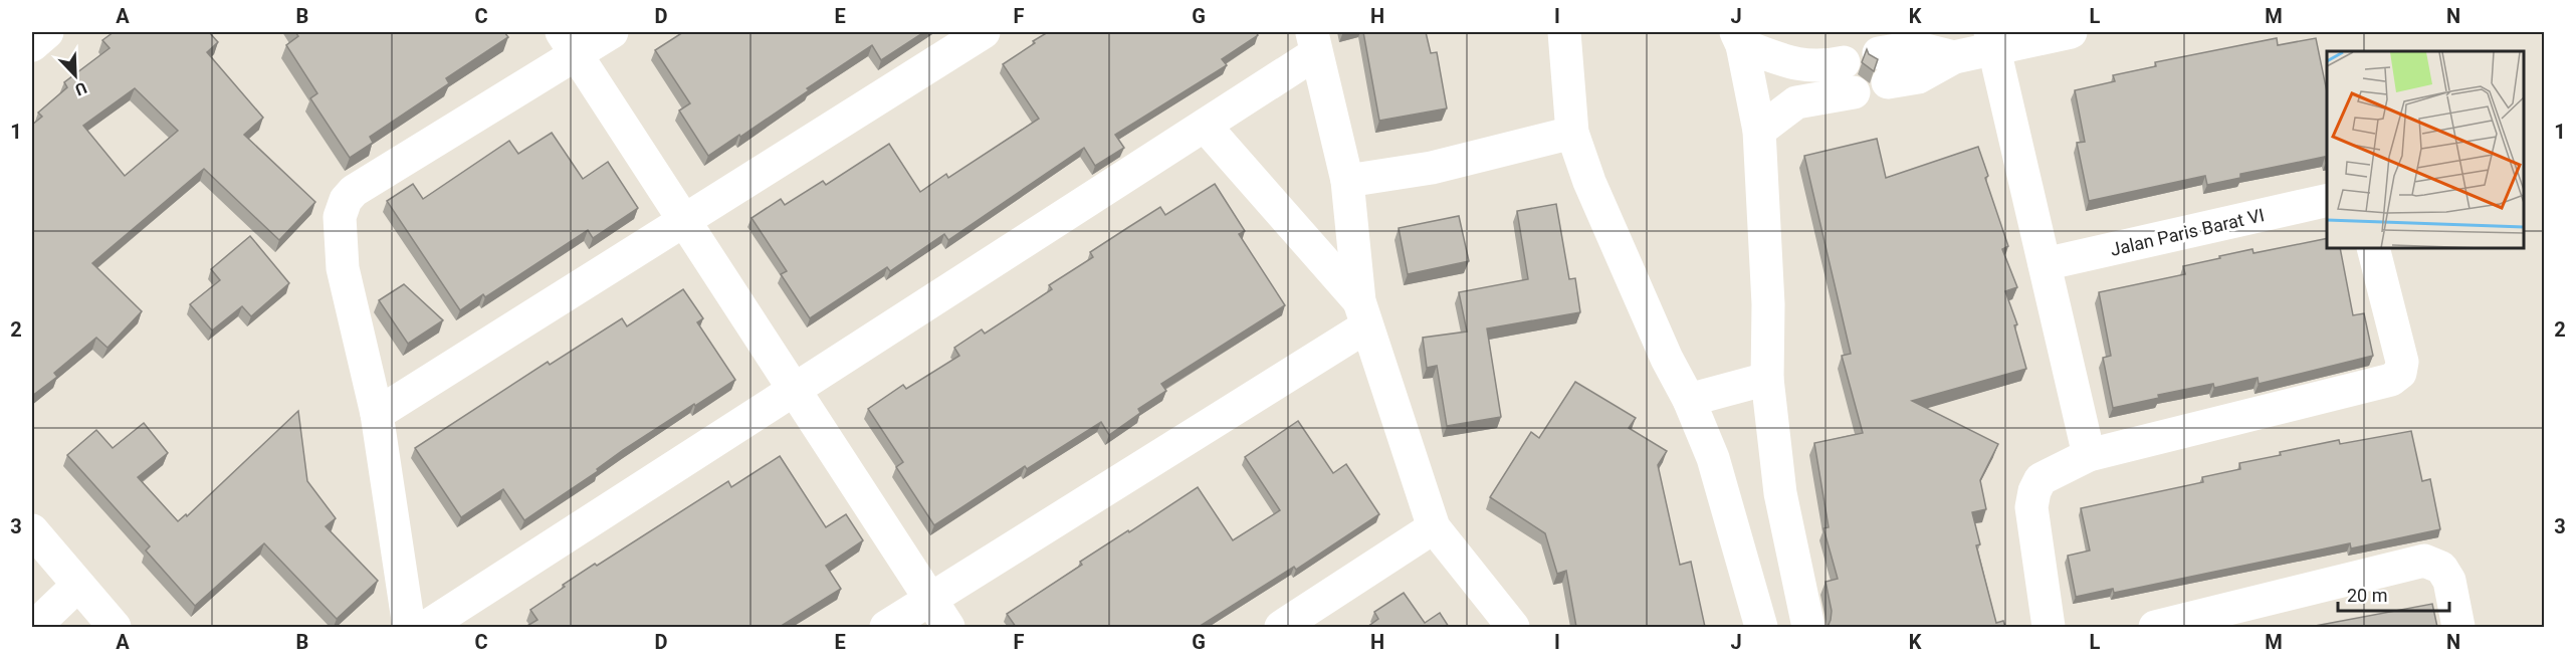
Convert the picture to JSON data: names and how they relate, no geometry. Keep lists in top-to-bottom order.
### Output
{
  "streets": {
    "street": ["Jalan Paris Barat VI"]
  },
  "scale_bar": "20 m",
  "north": "bottom right",
  "grid": {
    "columns": [
      "A",
      "B",
      "C",
      "D",
      "E",
      "F",
      "G",
      "H",
      "I",
      "J",
      "K",
      "L",
      "M",
      "N"
    ],
    "rows": ["1", "2", "3"]
  }
}
